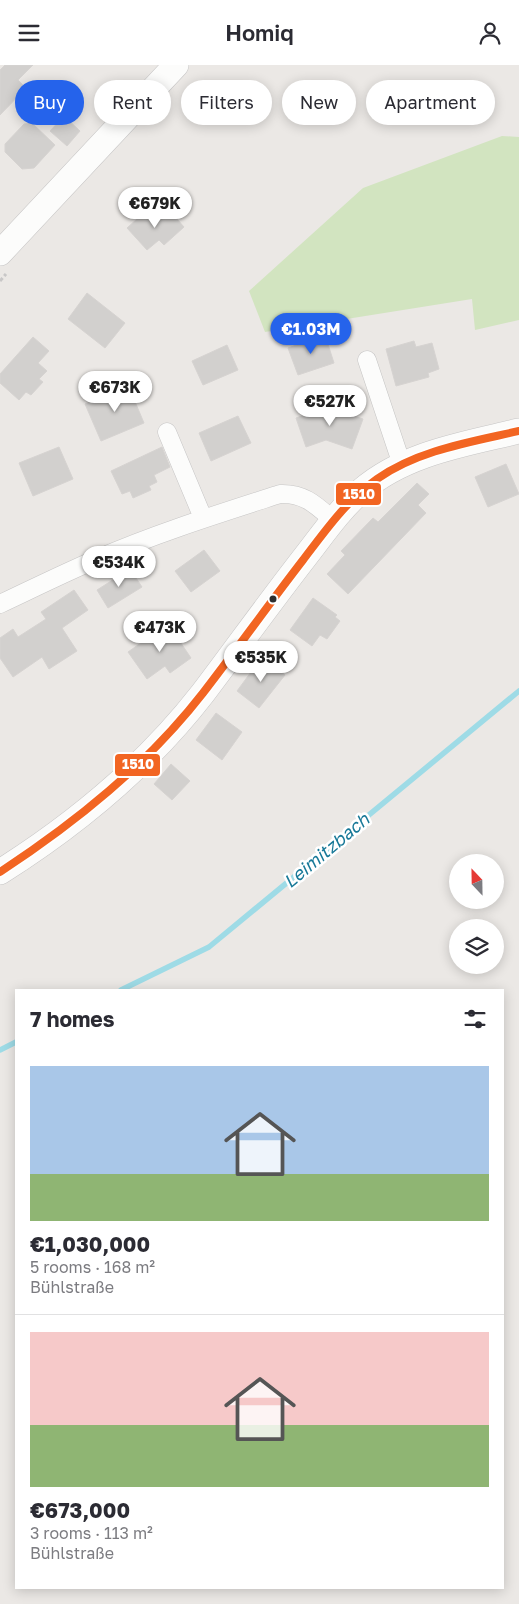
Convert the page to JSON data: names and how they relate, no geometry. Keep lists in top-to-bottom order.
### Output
{
  "water": ["Leimitzbach"],
  "lines": ["transit line 1510"],
  "north": "top",
  "page": {
    "header": "Homiq",
    "chip": [
      "Buy",
      "Rent",
      "Filters",
      "New",
      "Apartment"
    ],
    "price": [
      "€679K",
      "€1.03M",
      "€673K",
      "€527K",
      "€534K",
      "€473K",
      "€535K"
    ],
    "heading": "7 homes",
    "list": [
      {
        "name": "€1,030,000",
        "note": "5 rooms · 168 m² · Bühlstraße"
      },
      {
        "name": "€673,000",
        "note": "3 rooms · 113 m² · Bühlstraße"
      }
    ]
  }
}
